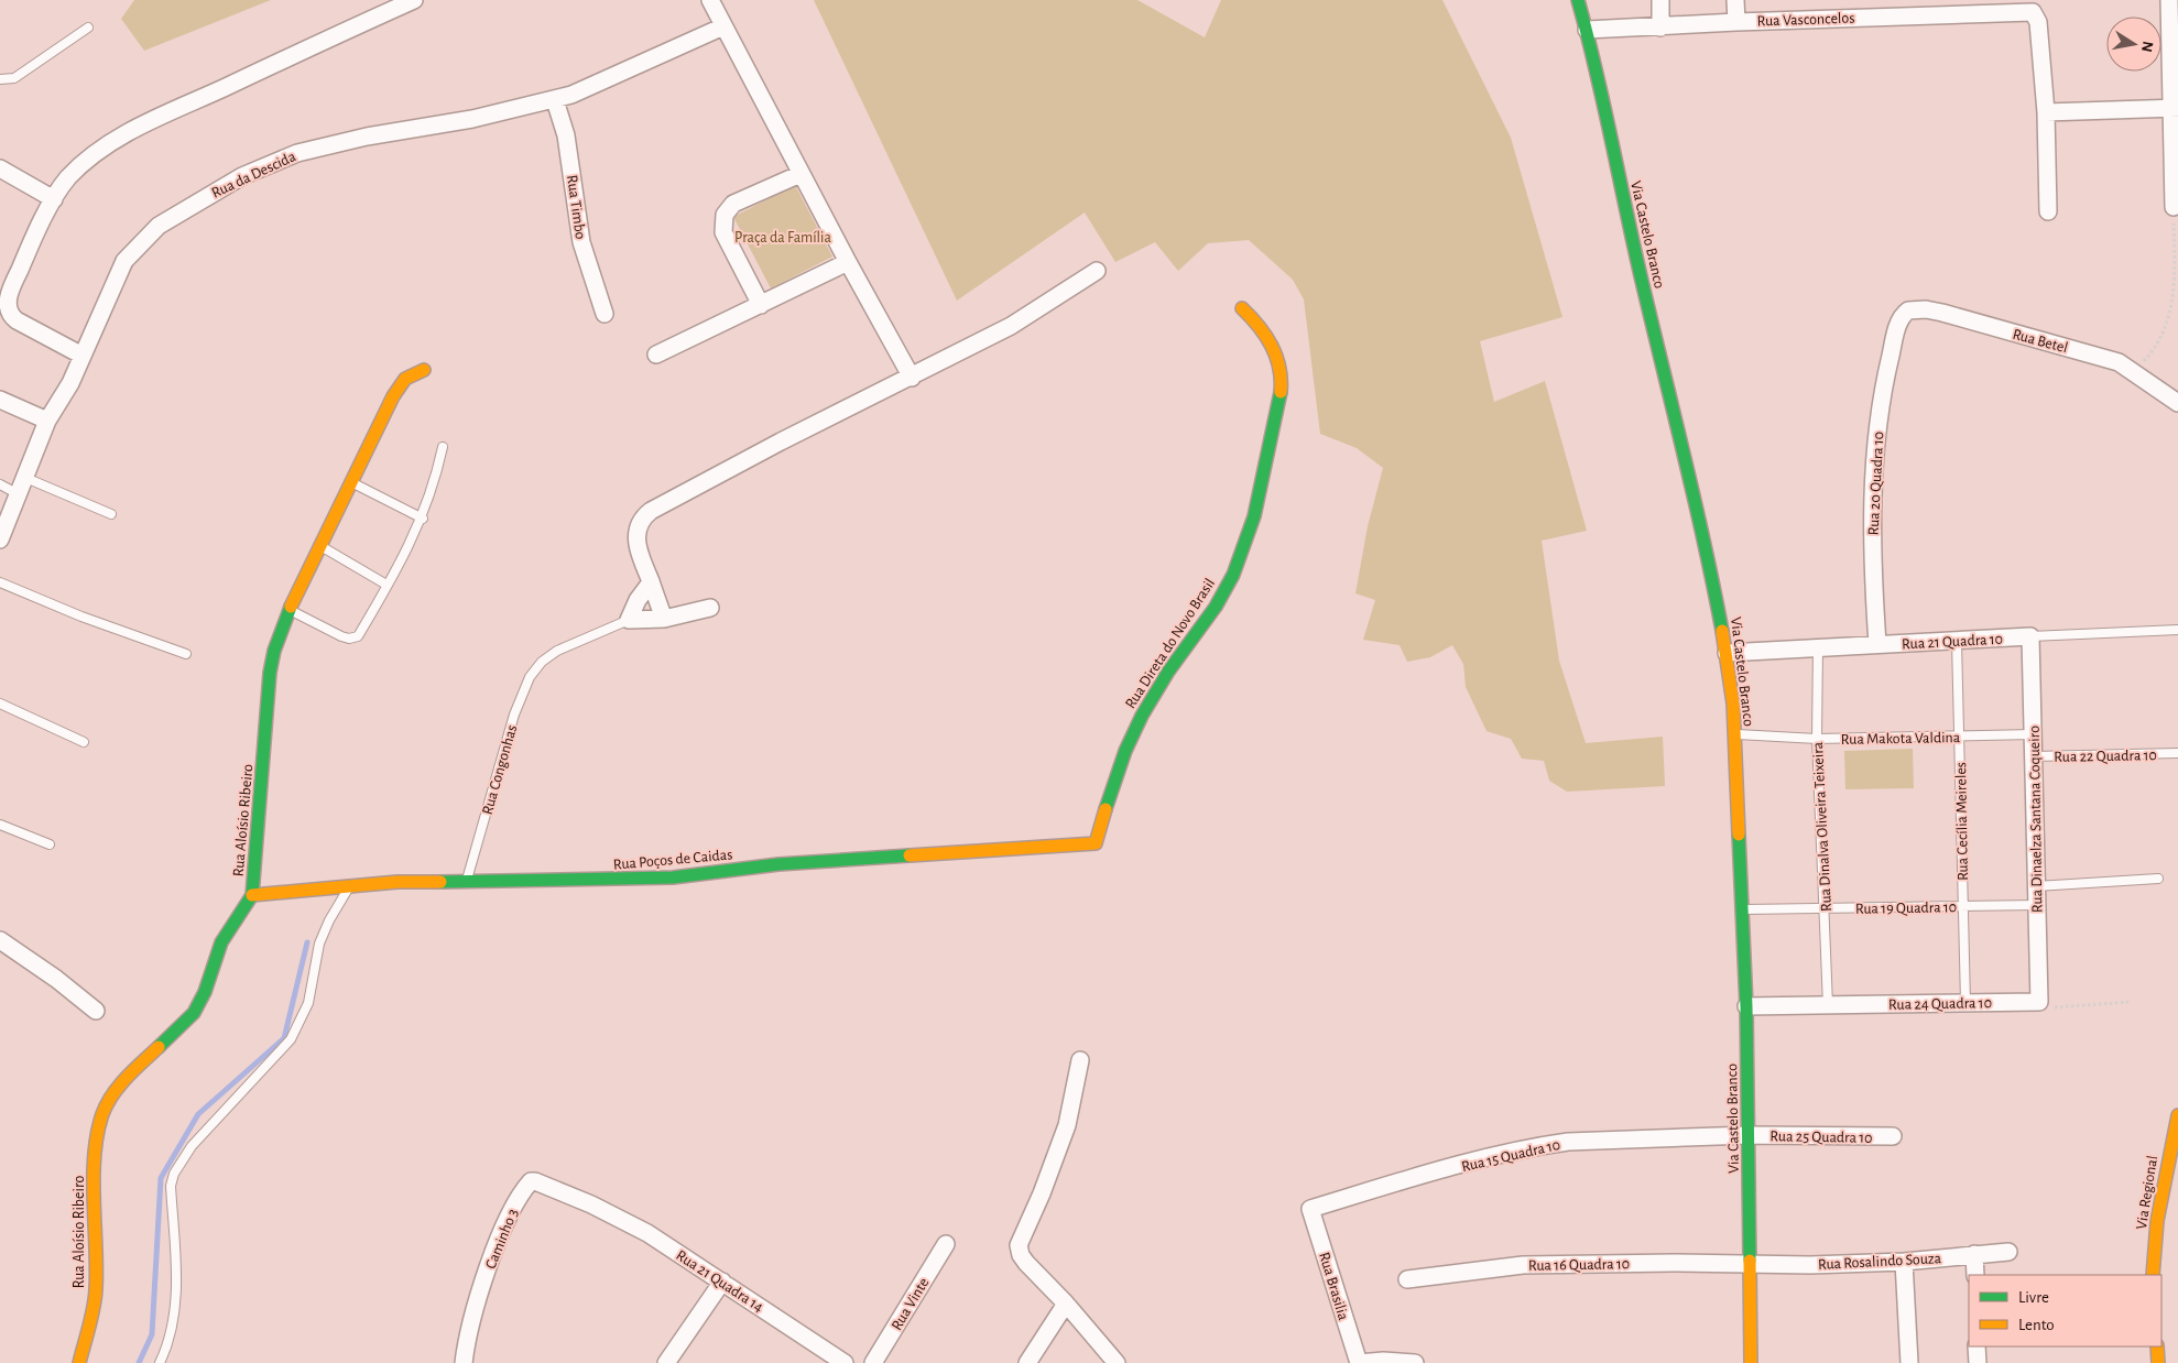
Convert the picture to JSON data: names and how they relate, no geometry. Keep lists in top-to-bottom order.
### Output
{
  "streets": {
    "street": [
      "Rua Vasconcelos",
      "Rua da Descida",
      "Rua Timbo",
      "Via Castelo Branco",
      "Rua Betel",
      "Rua 20 Quadra 10",
      "Rua 21 Quadra 10",
      "Rua Direta do Novo Brasil",
      "Rua Dinaelza Santana Coqueiro",
      "Rua Aloísio Ribeiro",
      "Rua Poços de Caidas",
      "Rua 24 Quadra 10",
      "Rua 25 Quadra 10",
      "Rua 15 Quadra 10",
      "Via Regional",
      "Caminho 3",
      "Rua Rosalindo Souza",
      "Rua 16 Quadra 10",
      "Rua 21 Quadra 14",
      "Rua Brasilia",
      "Rua Vinte"
    ],
    "lane": [
      "Rua Makota Valdina",
      "Rua 22 Quadra 10",
      "Rua Congonhas",
      "Rua Cecília Meireles",
      "Rua Dinalva Oliveira Teixeira",
      "Rua 19 Quadra 10"
    ]
  },
  "crossings": [
    ["Rua Vasconcelos", "Via Castelo Branco"],
    ["Rua da Descida", "Rua Timbo"],
    ["Via Castelo Branco", "Rua 21 Quadra 10"],
    ["Via Castelo Branco", "Rua Makota Valdina"],
    ["Via Castelo Branco", "Rua 19 Quadra 10"],
    ["Via Castelo Branco", "Rua 24 Quadra 10"],
    ["Via Castelo Branco", "Rua 25 Quadra 10"],
    ["Via Castelo Branco", "Rua 15 Quadra 10"],
    ["Via Castelo Branco", "Rua Rosalindo Souza"],
    ["Via Castelo Branco", "Rua 16 Quadra 10"],
    ["Rua Betel", "Rua 20 Quadra 10"],
    ["Rua 20 Quadra 10", "Rua 21 Quadra 10"],
    ["Rua 21 Quadra 10", "Rua Dinaelza Santana Coqueiro"],
    ["Rua 21 Quadra 10", "Rua Cecília Meireles"],
    ["Rua 21 Quadra 10", "Rua Dinalva Oliveira Teixeira"],
    ["Rua Direta do Novo Brasil", "Rua Poços de Caidas"],
    ["Rua Makota Valdina", "Rua Dinaelza Santana Coqueiro"],
    ["Rua Makota Valdina", "Rua Cecília Meireles"],
    ["Rua Makota Valdina", "Rua Dinalva Oliveira Teixeira"],
    ["Rua 22 Quadra 10", "Rua Dinaelza Santana Coqueiro"],
    ["Rua Congonhas", "Rua Poços de Caidas"],
    ["Rua Dinaelza Santana Coqueiro", "Rua 19 Quadra 10"],
    ["Rua Dinaelza Santana Coqueiro", "Rua 24 Quadra 10"],
    ["Rua Aloísio Ribeiro", "Rua Poços de Caidas"],
    ["Rua Cecília Meireles", "Rua 19 Quadra 10"],
    ["Rua Cecília Meireles", "Rua 24 Quadra 10"],
    ["Rua Dinalva Oliveira Teixeira", "Rua 19 Quadra 10"],
    ["Rua Dinalva Oliveira Teixeira", "Rua 24 Quadra 10"],
    ["Rua 25 Quadra 10", "Rua 15 Quadra 10"],
    ["Rua 15 Quadra 10", "Rua Brasilia"],
    ["Caminho 3", "Rua 21 Quadra 14"],
    ["Rua Rosalindo Souza", "Rua 16 Quadra 10"]
  ],
  "parks": ["Praça da Família"],
  "legend": ["Livre", "Lento"],
  "north": "right"
}
